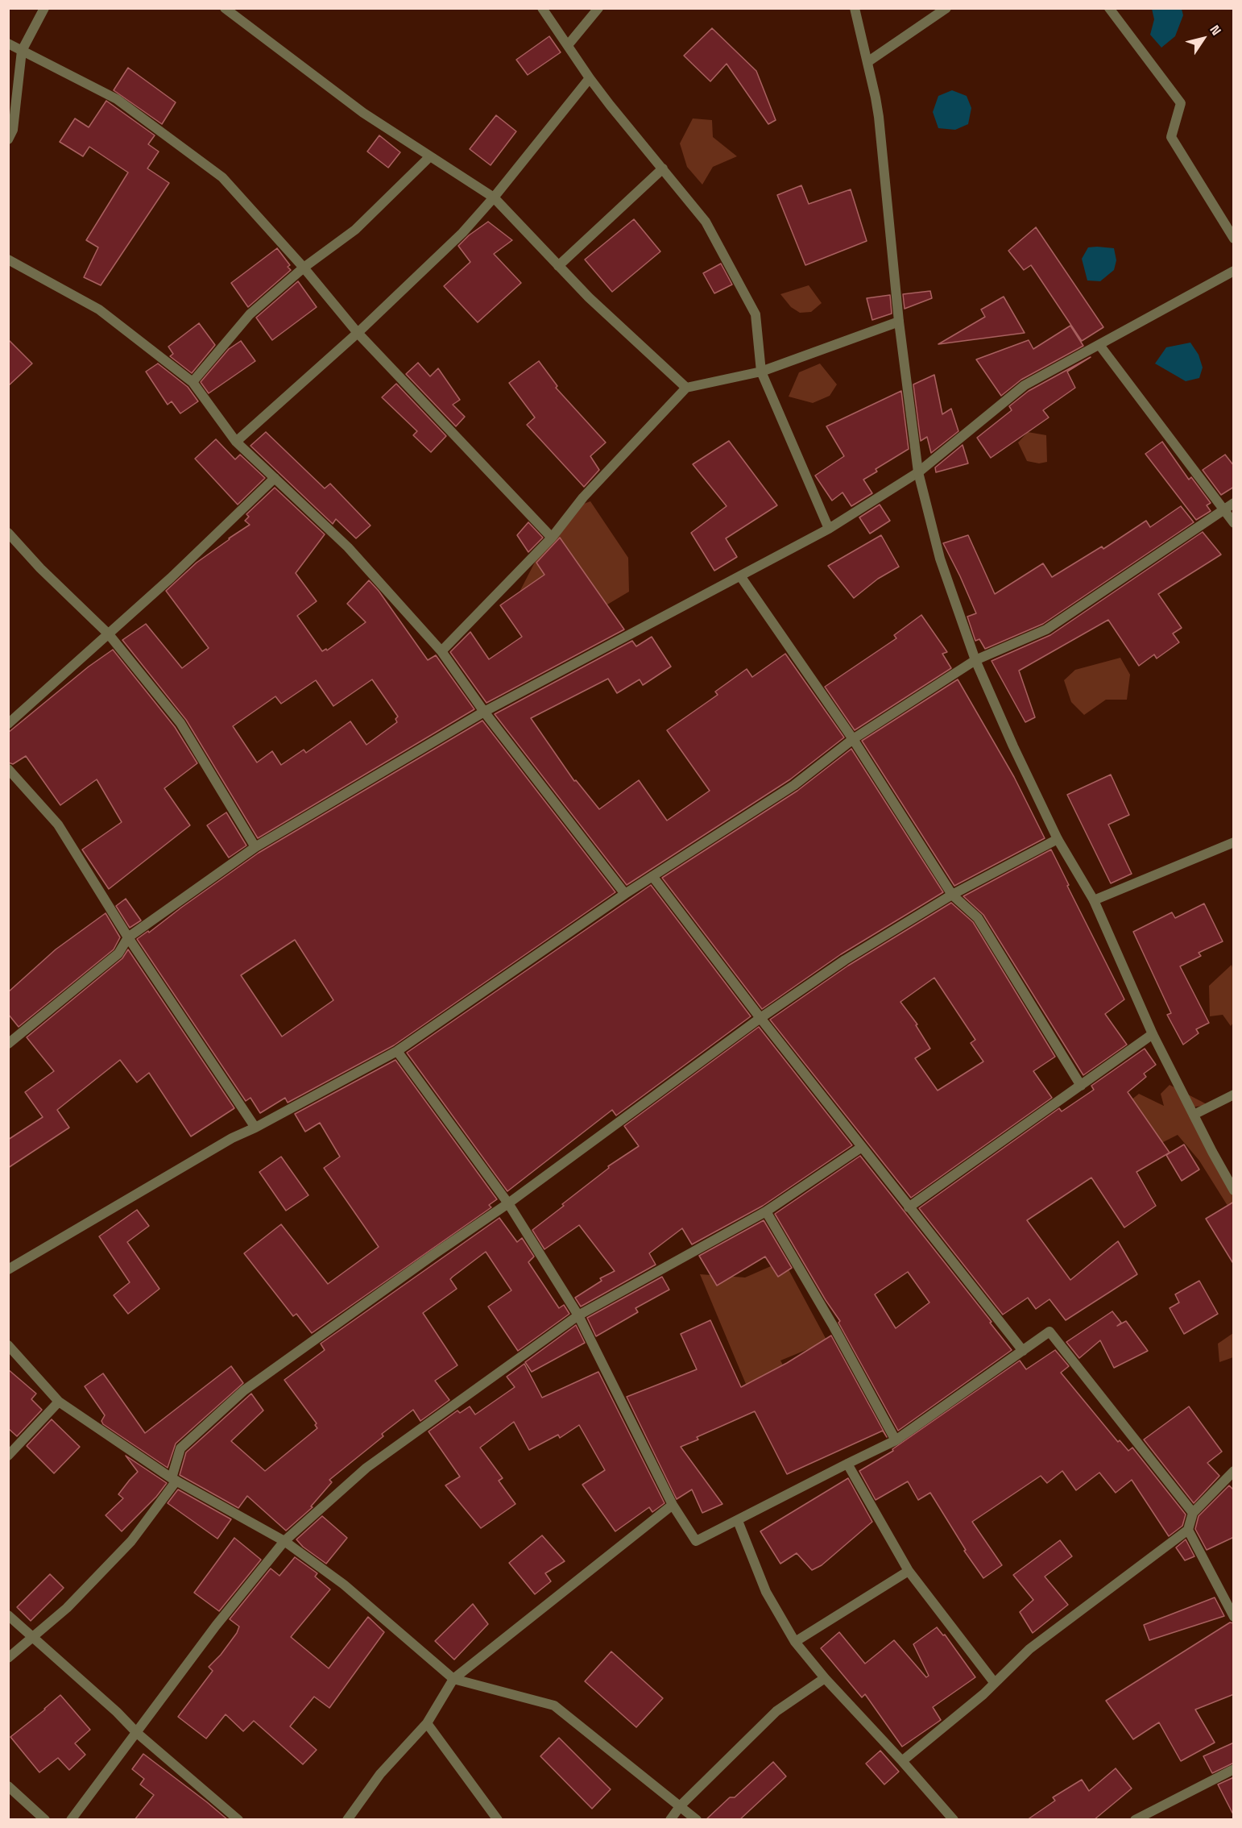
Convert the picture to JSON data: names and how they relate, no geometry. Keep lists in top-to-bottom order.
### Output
{
  "north": "top right"
}
